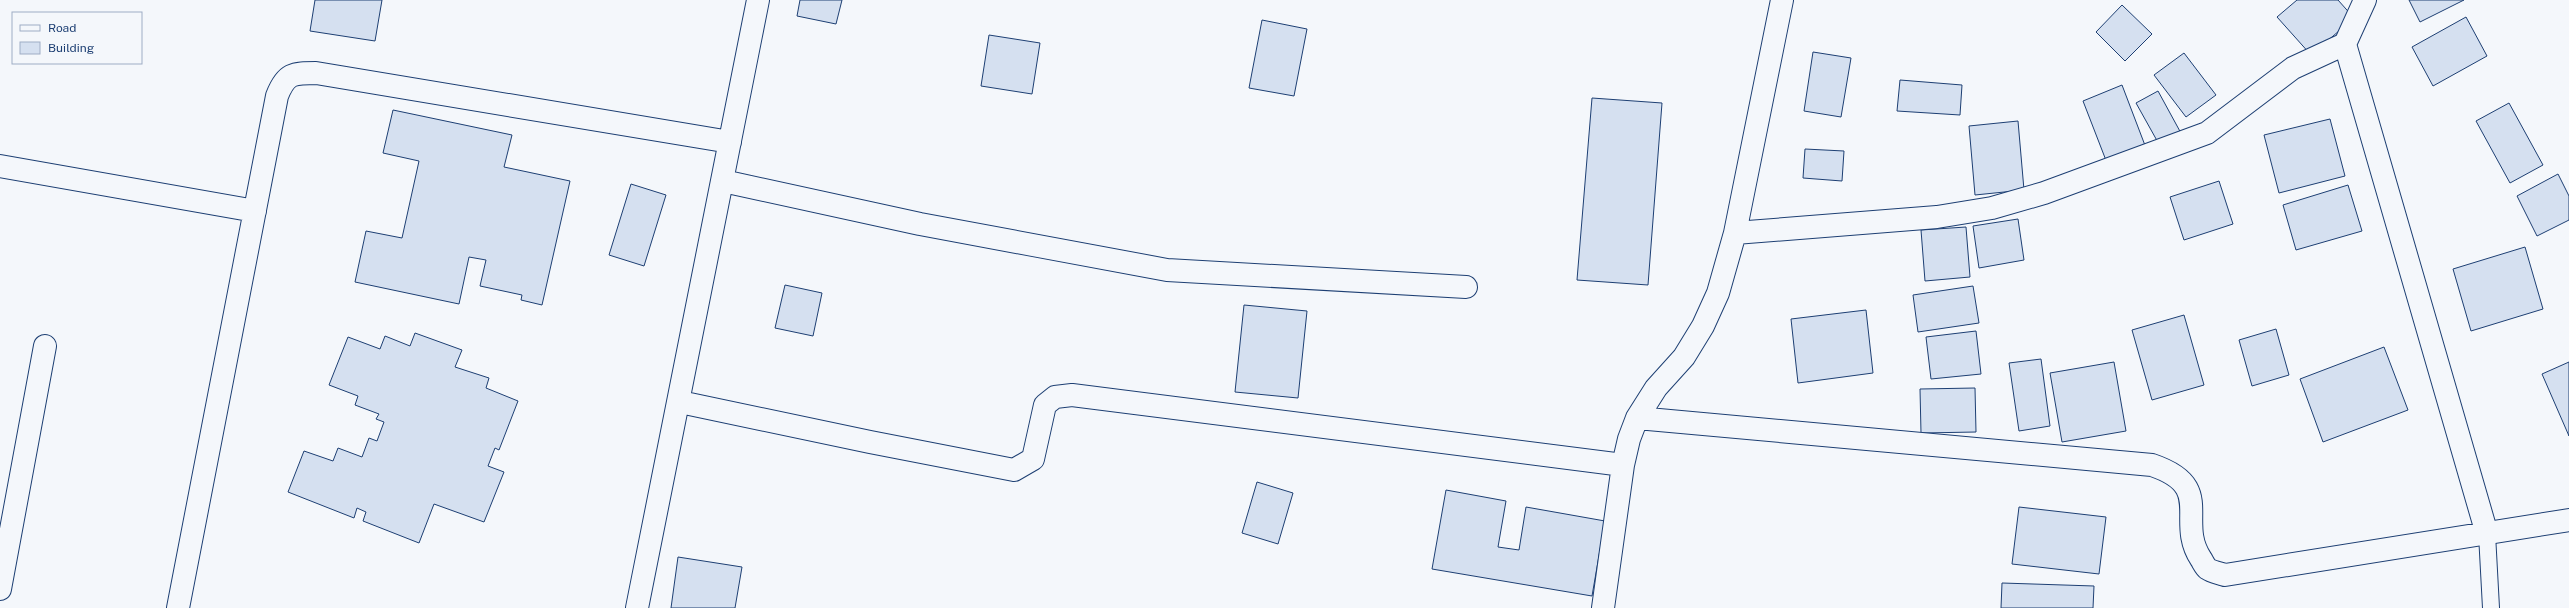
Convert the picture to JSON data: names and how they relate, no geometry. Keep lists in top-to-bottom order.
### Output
{
  "legend": ["Road", "Building"]
}
